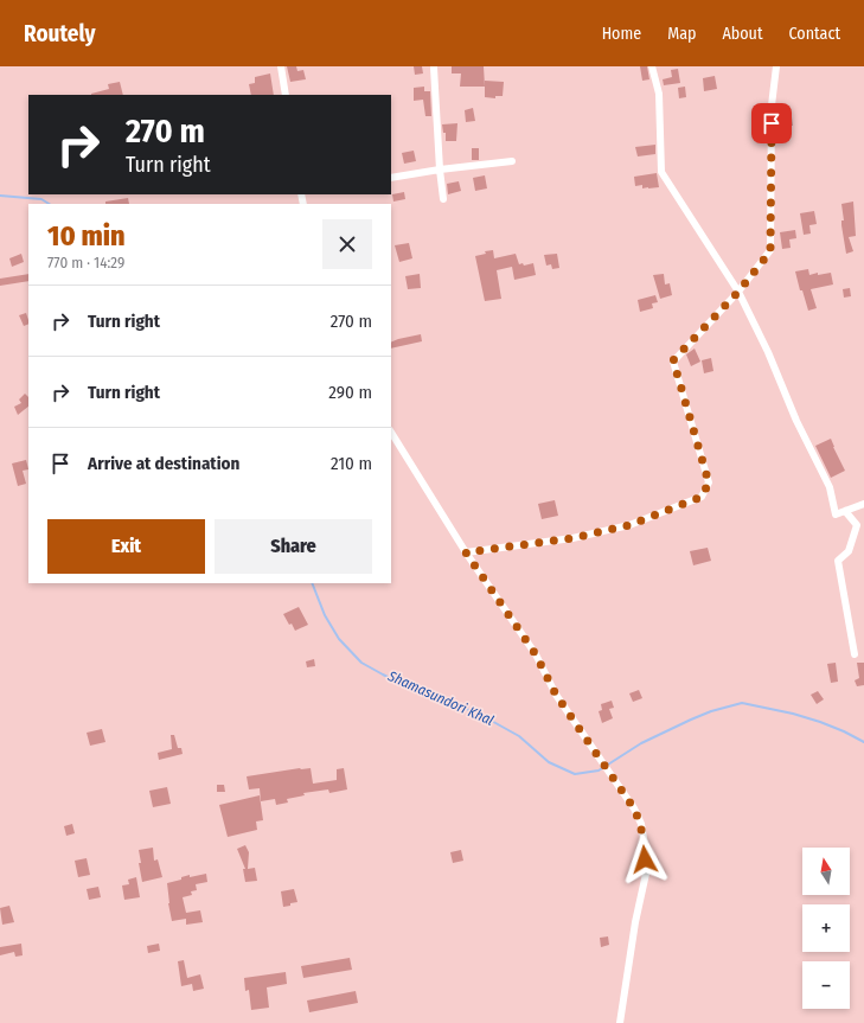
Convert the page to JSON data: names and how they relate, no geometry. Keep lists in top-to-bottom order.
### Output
{
  "water": ["Shamasundori Khal"],
  "north": "top",
  "page": {
    "header": "Routely",
    "nav": [
      "Home",
      "Map",
      "About",
      "Contact"
    ],
    "turn": ["270 m", "Turn right"],
    "heading": ["10 min", "770 m · 14:29"],
    "list": [
      {
        "name": "Turn right",
        "value": "270 m"
      },
      {
        "name": "Turn right",
        "value": "290 m"
      },
      {
        "name": "Arrive at destination",
        "value": "210 m"
      }
    ],
    "buttons": ["Exit", "Share"],
    "map_buttons": ["+", "−"]
  }
}
